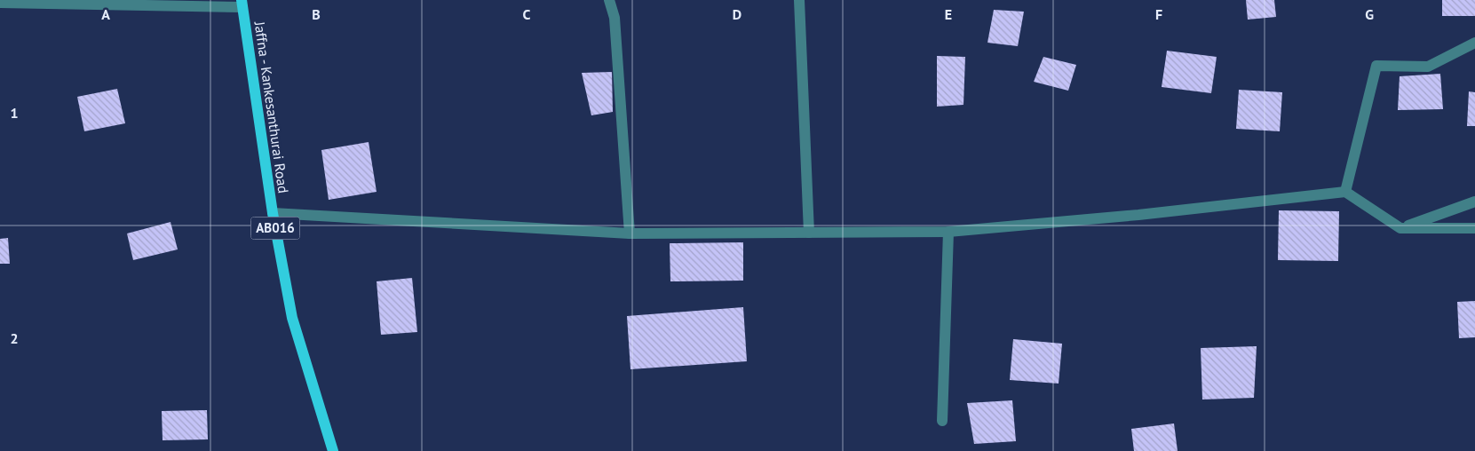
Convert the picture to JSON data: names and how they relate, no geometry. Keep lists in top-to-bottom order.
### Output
{
  "streets": {
    "main road": ["Jaffna - Kankesanthurai Road", "AB016"]
  },
  "grid": {
    "columns": [
      "A",
      "B",
      "C",
      "D",
      "E",
      "F",
      "G"
    ],
    "rows": ["1", "2"]
  }
}
